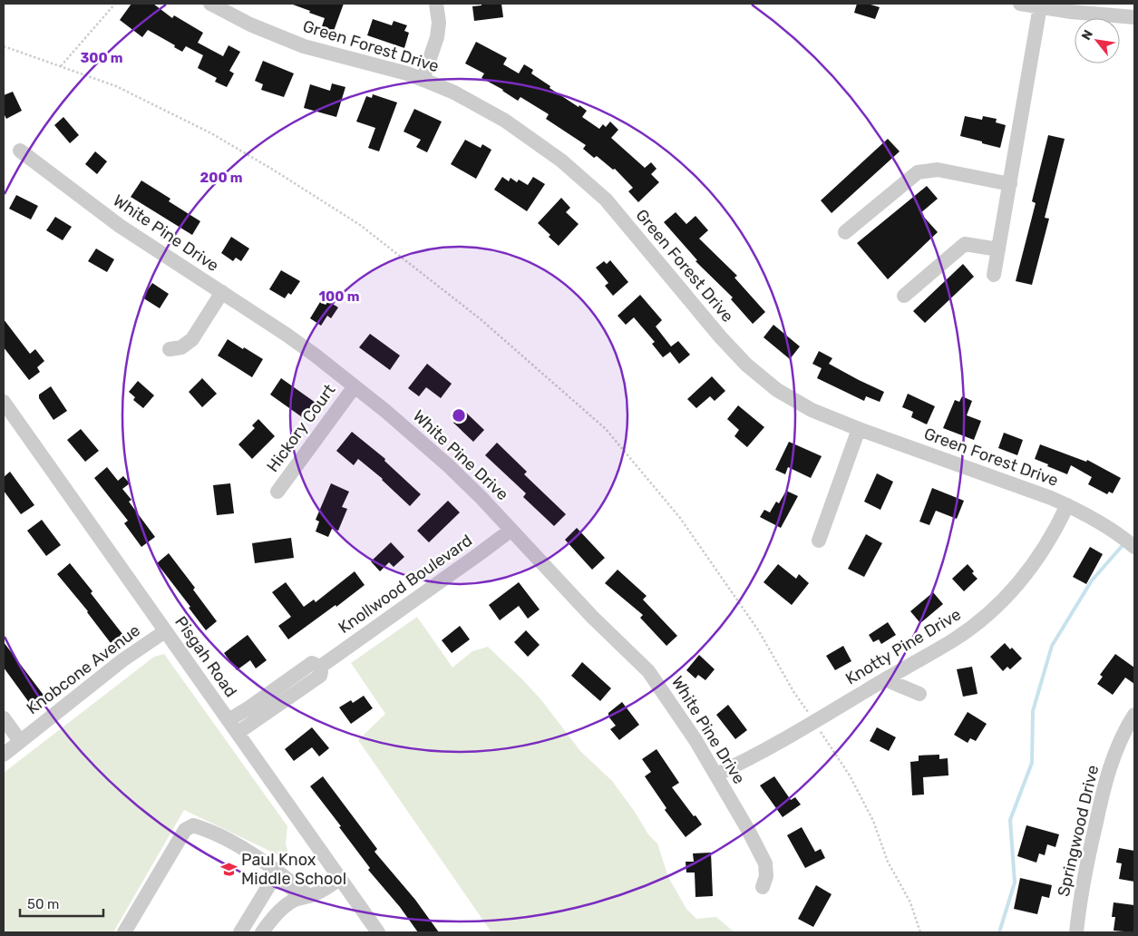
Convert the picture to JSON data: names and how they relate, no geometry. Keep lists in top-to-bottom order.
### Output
{
  "streets": {
    "street": [
      "Green Forest Drive",
      "White Pine Drive",
      "Hickory Court",
      "Knollwood Boulevard",
      "Knotty Pine Drive",
      "Pisgah Road",
      "Knobcone Avenue",
      "Springwood Drive"
    ]
  },
  "crossings": [
    ["Green Forest Drive", "Knotty Pine Drive"],
    ["White Pine Drive", "Hickory Court"],
    ["White Pine Drive", "Knollwood Boulevard"],
    ["White Pine Drive", "Knotty Pine Drive"],
    ["Knollwood Boulevard", "Pisgah Road"],
    ["Pisgah Road", "Knobcone Avenue"]
  ],
  "places": {
    "school or university": ["Paul Knox Middle School"]
  },
  "scale_bar": "50 m",
  "north": "top left",
  "rings": ["300 m", "200 m", "100 m"]
}
